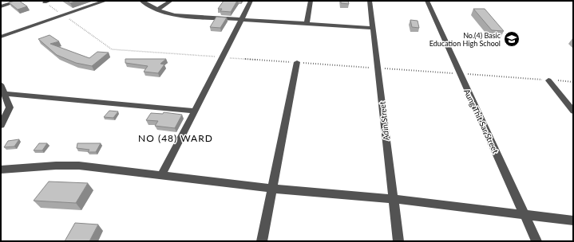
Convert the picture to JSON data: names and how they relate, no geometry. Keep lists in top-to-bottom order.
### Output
{
  "streets": {
    "street": ["Adin Street", "Aung Thit Sar Street"]
  },
  "districts": ["NO (48) WARD"],
  "places": {
    "school or university": ["No.(4) Basic Education High School"]
  }
}
